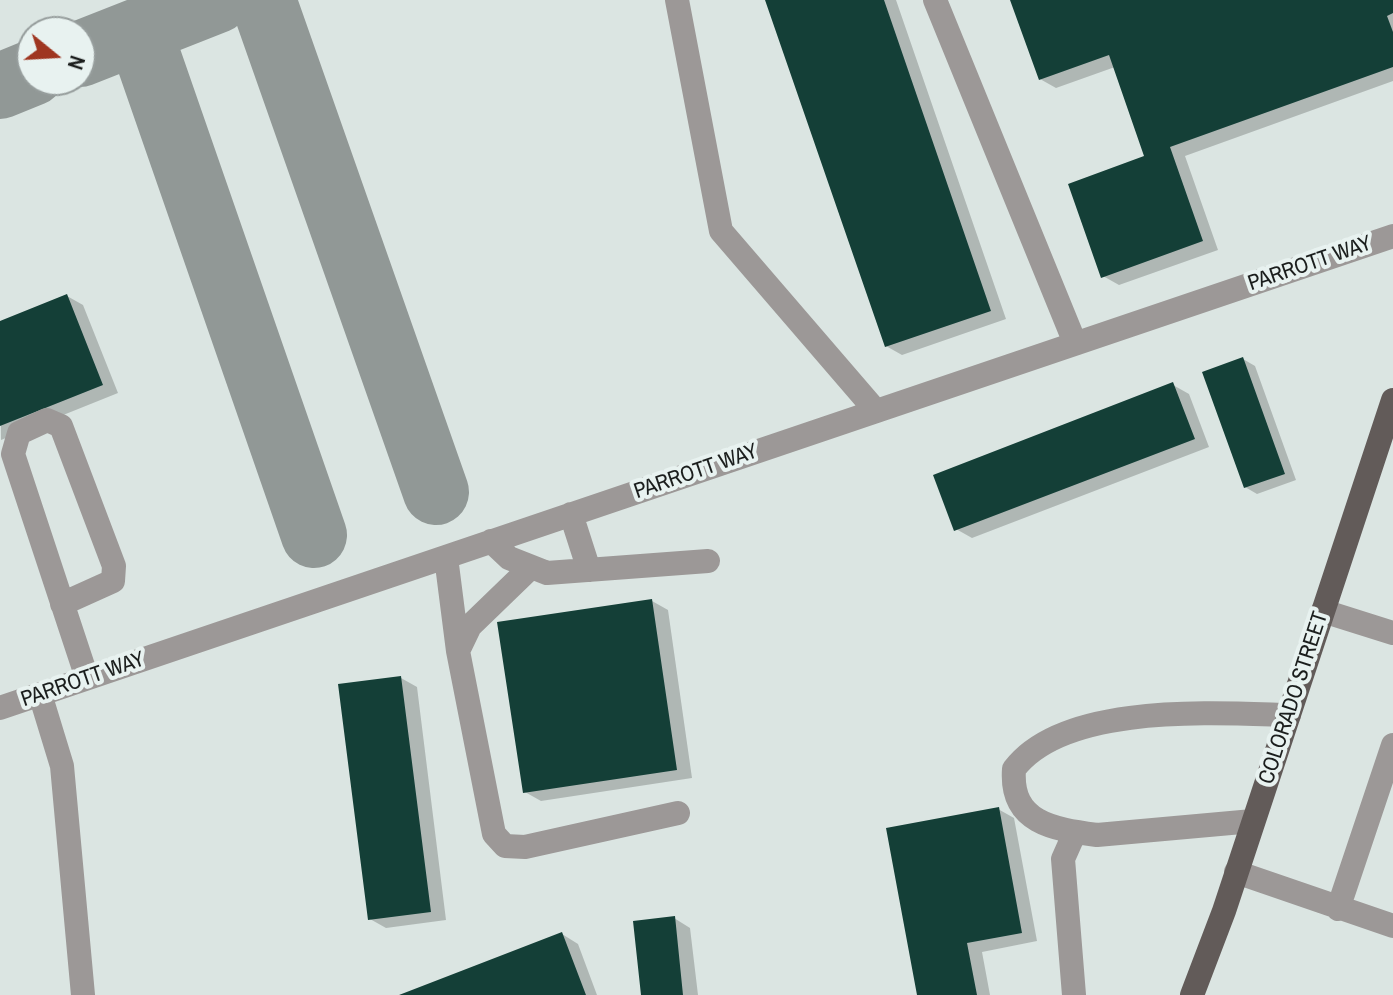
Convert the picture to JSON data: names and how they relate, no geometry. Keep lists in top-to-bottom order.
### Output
{
  "streets": {
    "main road": ["COLORADO STREET"],
    "street": ["PARROTT WAY"]
  },
  "north": "right"
}
